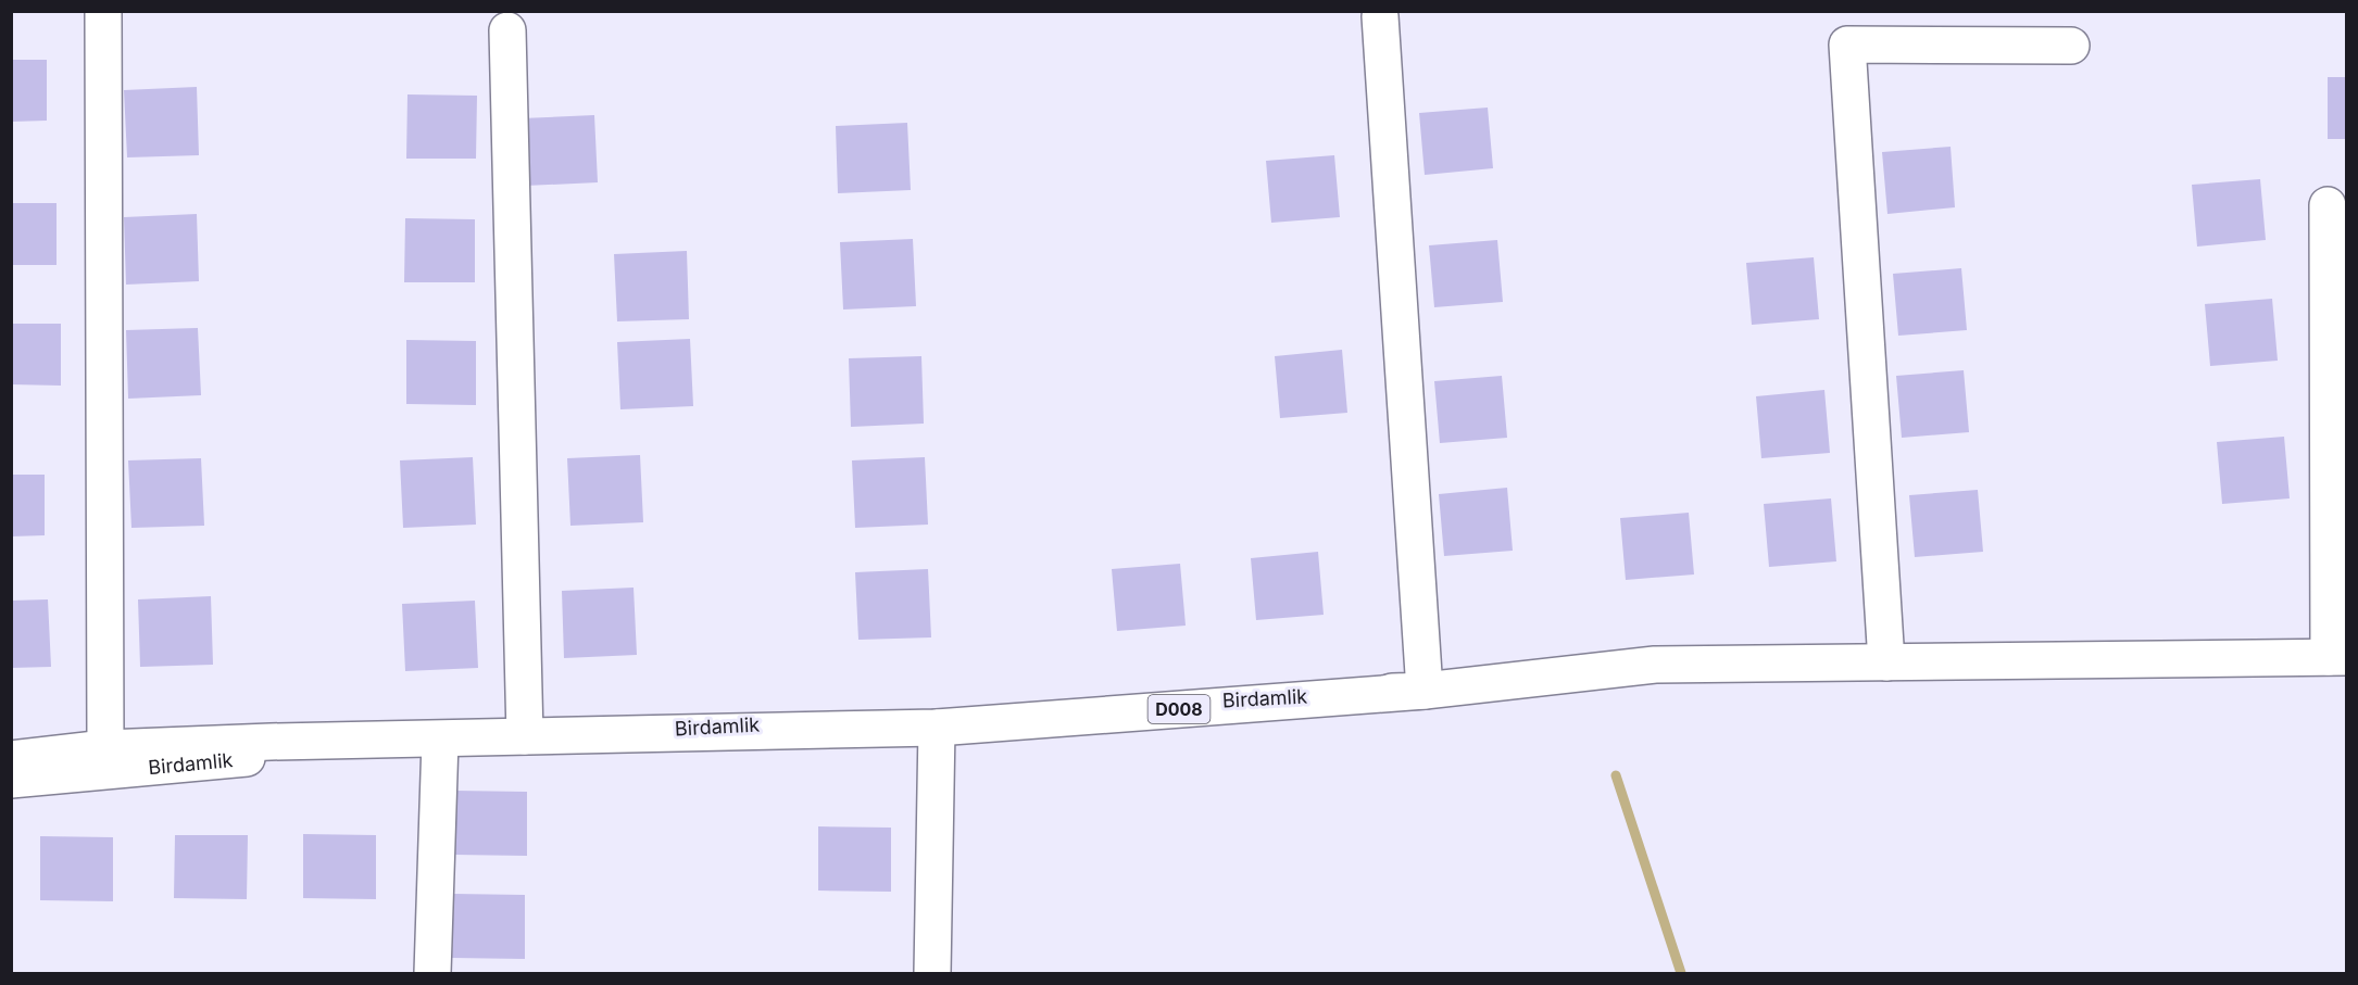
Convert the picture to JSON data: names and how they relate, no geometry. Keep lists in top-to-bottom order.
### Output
{
  "streets": {
    "street": ["Birdamlik", "D008"]
  },
  "crossings": [
    ["Birdamlik", "D008"]
  ]
}
